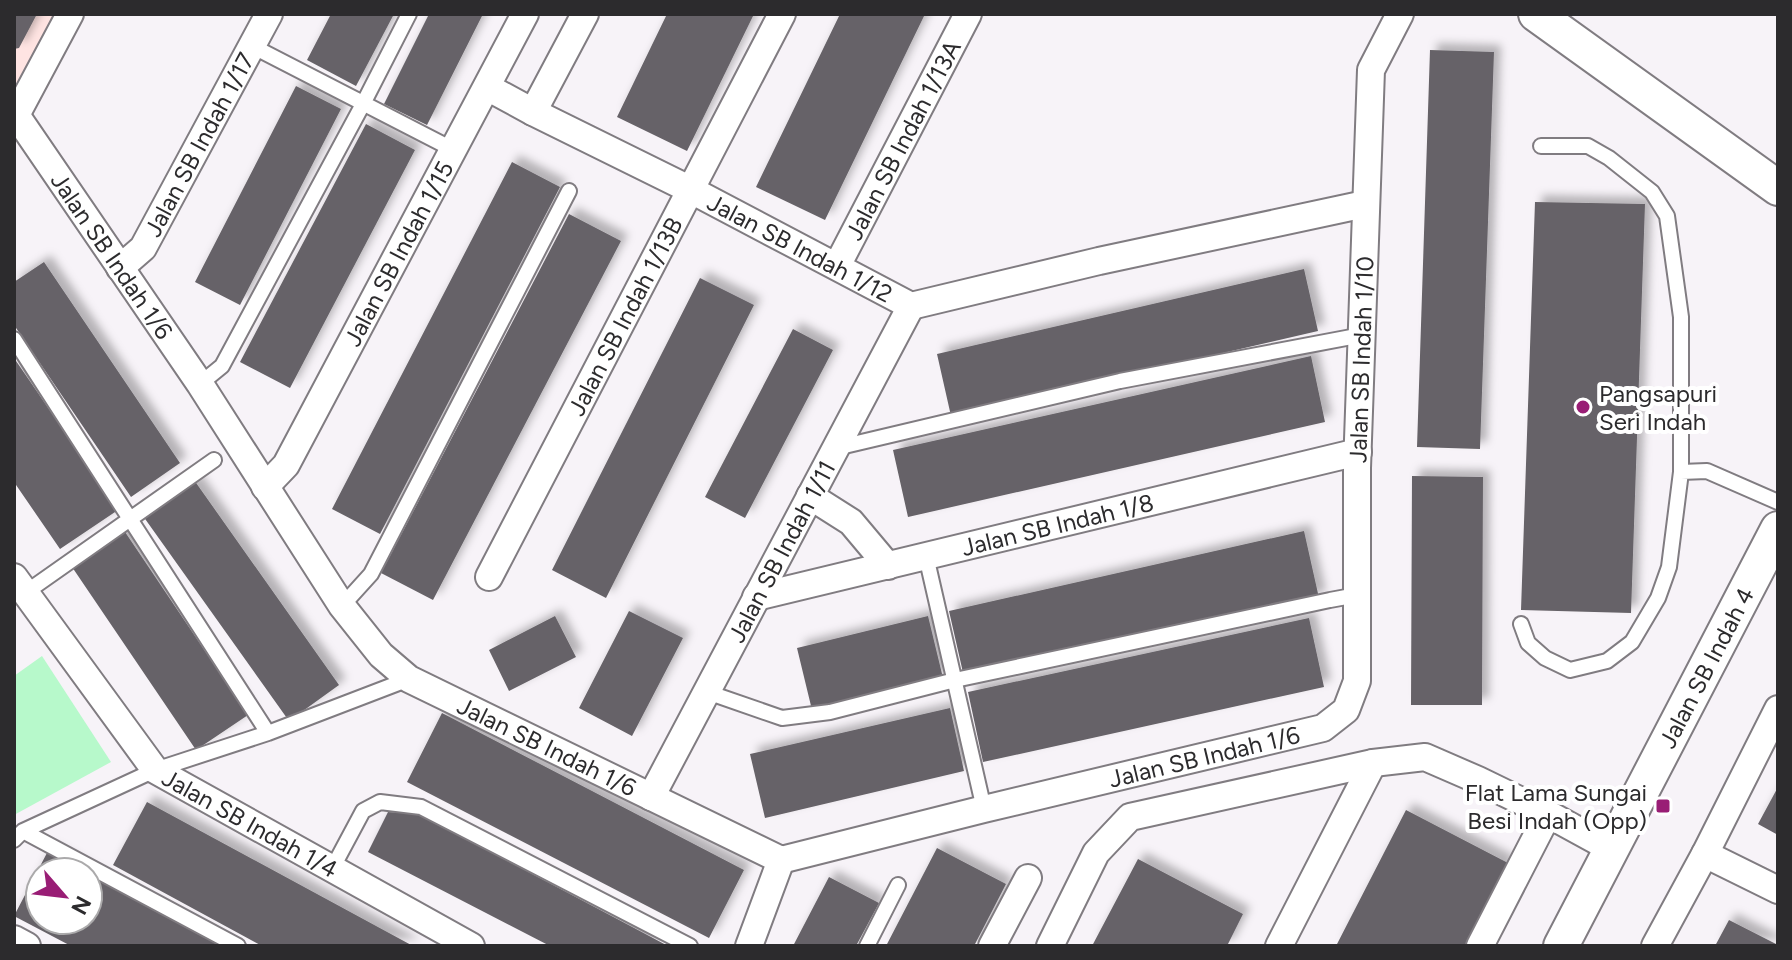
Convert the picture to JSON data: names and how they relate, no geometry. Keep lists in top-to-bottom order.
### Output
{
  "streets": {
    "street": [
      "Jalan SB Indah 1/13A",
      "Jalan SB Indah 1/17",
      "Jalan SB Indah 1/12",
      "Jalan SB Indah 1/15",
      "Jalan SB Indah 1/6",
      "Jalan SB Indah 1/13B",
      "Jalan SB Indah 1/10",
      "Jalan SB Indah 1/8",
      "Jalan SB Indah 1/11",
      "Jalan SB Indah 4",
      "Jalan SB Indah 1/4"
    ]
  },
  "crossings": [
    ["Jalan SB Indah 1/13A", "Jalan SB Indah 1/12"],
    ["Jalan SB Indah 1/17", "Jalan SB Indah 1/6"],
    ["Jalan SB Indah 1/12", "Jalan SB Indah 1/15"],
    ["Jalan SB Indah 1/12", "Jalan SB Indah 1/13B"],
    ["Jalan SB Indah 1/12", "Jalan SB Indah 1/10"],
    ["Jalan SB Indah 1/12", "Jalan SB Indah 1/11"],
    ["Jalan SB Indah 1/15", "Jalan SB Indah 1/6"],
    ["Jalan SB Indah 1/6", "Jalan SB Indah 1/10"],
    ["Jalan SB Indah 1/6", "Jalan SB Indah 1/11"],
    ["Jalan SB Indah 1/10", "Jalan SB Indah 1/8"],
    ["Jalan SB Indah 1/8", "Jalan SB Indah 1/11"]
  ],
  "places": {
    "other": ["Pangsapuri Seri Indah"],
    "transit": ["Flat Lama Sungai Besi Indah (Opp)"]
  },
  "north": "bottom right"
}
